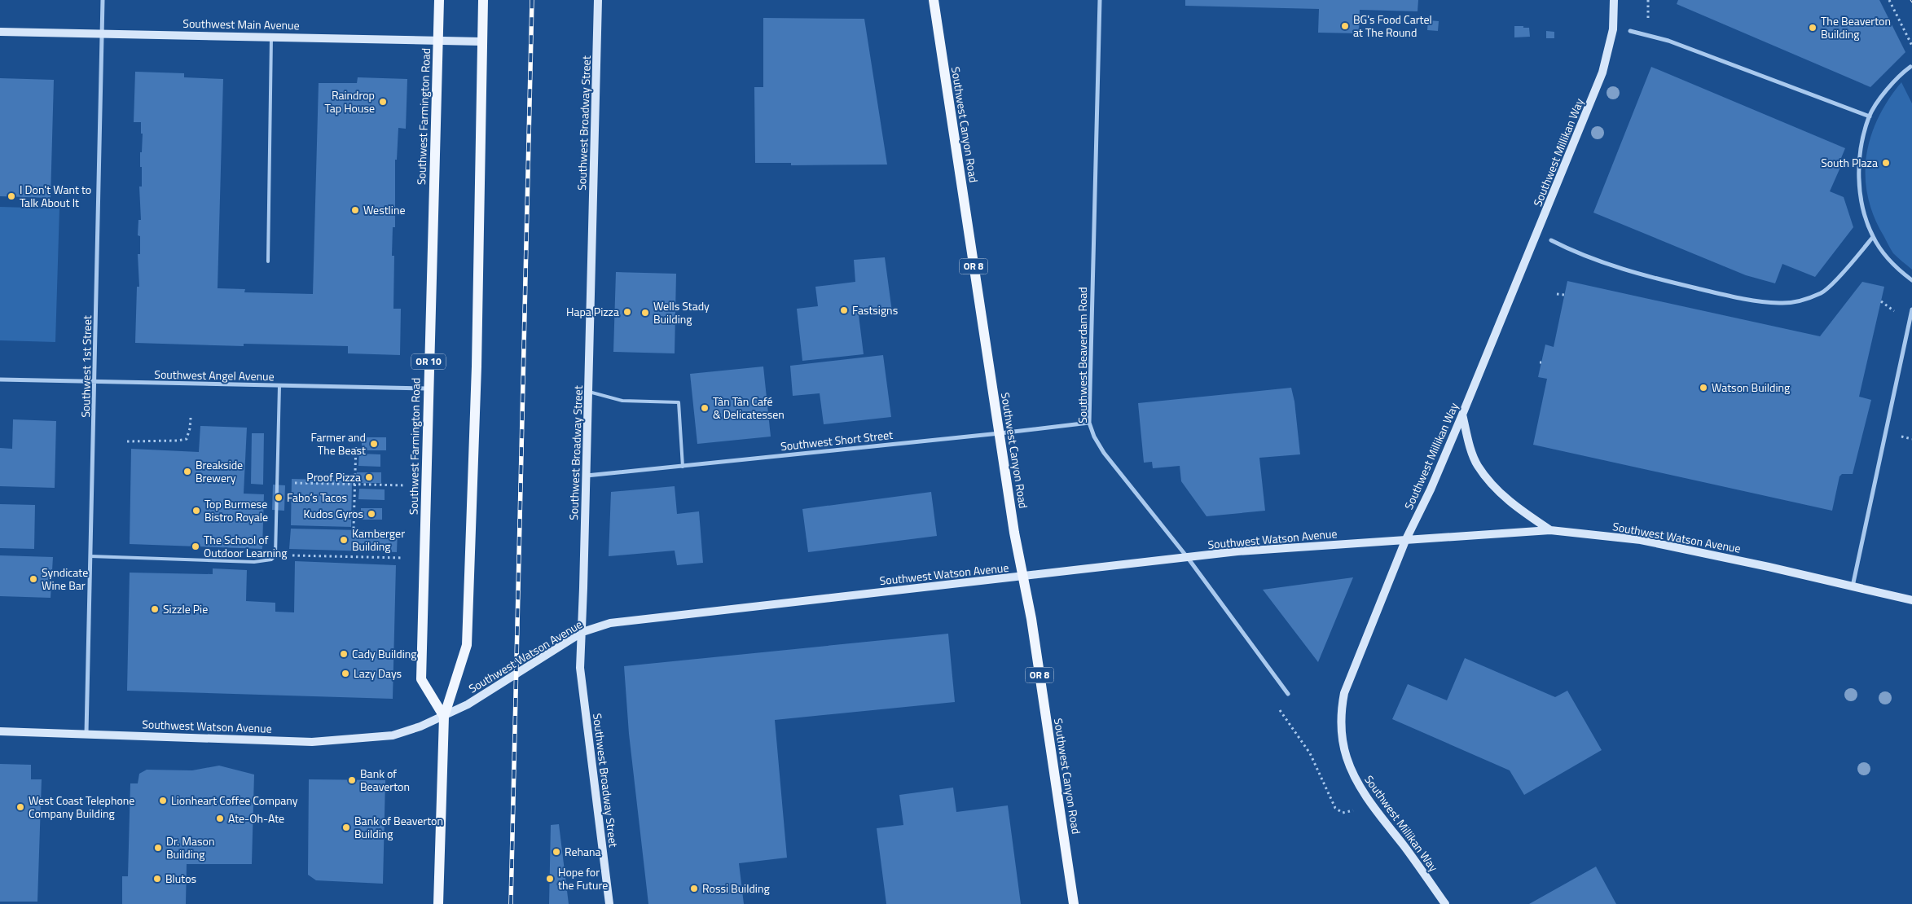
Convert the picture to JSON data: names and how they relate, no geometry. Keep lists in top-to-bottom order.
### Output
{
  "streets": {
    "main road": [
      "Southwest Farmington Road",
      "Southwest Canyon Road",
      "OR 8",
      "OR 10"
    ],
    "street": [
      "Southwest Main Avenue",
      "Southwest Broadway Street",
      "Southwest Millikan Way",
      "Southwest Beaverdam Road",
      "Southwest 1st Street",
      "Southwest Angel Avenue",
      "Southwest Short Street",
      "Southwest Watson Avenue"
    ]
  },
  "crossings": [
    ["Southwest Main Avenue", "Southwest Farmington Road"],
    ["Southwest Main Avenue", "Southwest 1st Street"],
    ["Southwest Farmington Road", "Southwest Angel Avenue"],
    ["Southwest Farmington Road", "Southwest Watson Avenue"],
    ["Southwest Broadway Street", "Southwest Short Street"],
    ["Southwest Broadway Street", "Southwest Watson Avenue"],
    ["Southwest Canyon Road", "Southwest Short Street"],
    ["Southwest Canyon Road", "Southwest Watson Avenue"],
    ["Southwest Millikan Way", "Southwest Watson Avenue"],
    ["Southwest Beaverdam Road", "Southwest Short Street"],
    ["Southwest Beaverdam Road", "Southwest Watson Avenue"],
    ["Southwest 1st Street", "Southwest Angel Avenue"],
    ["Southwest 1st Street", "Southwest Watson Avenue"]
  ],
  "places": [
    "BG's Food Cartel at The Round",
    "The Beaverton Building",
    "Raindrop Tap House",
    "South Plaza",
    "I Don't Want to Talk About It",
    "Westline",
    "Fastsigns",
    "Hapa Pizza",
    "Wells Stady Building",
    "Watson Building",
    "Tân Tân Café & Delicatessen",
    "Farmer and The Beast",
    "Breakside Brewery",
    "Proof Pizza",
    "Fabo’s Tacos",
    "Top Burmese Bistro Royale",
    "Kudos Gyros",
    "Kamberger Building",
    "The School of Outdoor Learning",
    "Syndicate Wine Bar",
    "Sizzle Pie",
    "Cady Building",
    "Lazy Days",
    "Bank of Beaverton",
    "Lionheart Coffee Company",
    "West Coast Telephone Company Building",
    "Ate-Oh-Ate",
    "Bank of Beaverton Building",
    "Dr. Mason Building",
    "Rehana",
    "Blutos",
    "Hope for the Future",
    "Rossi Building"
  ]
}
